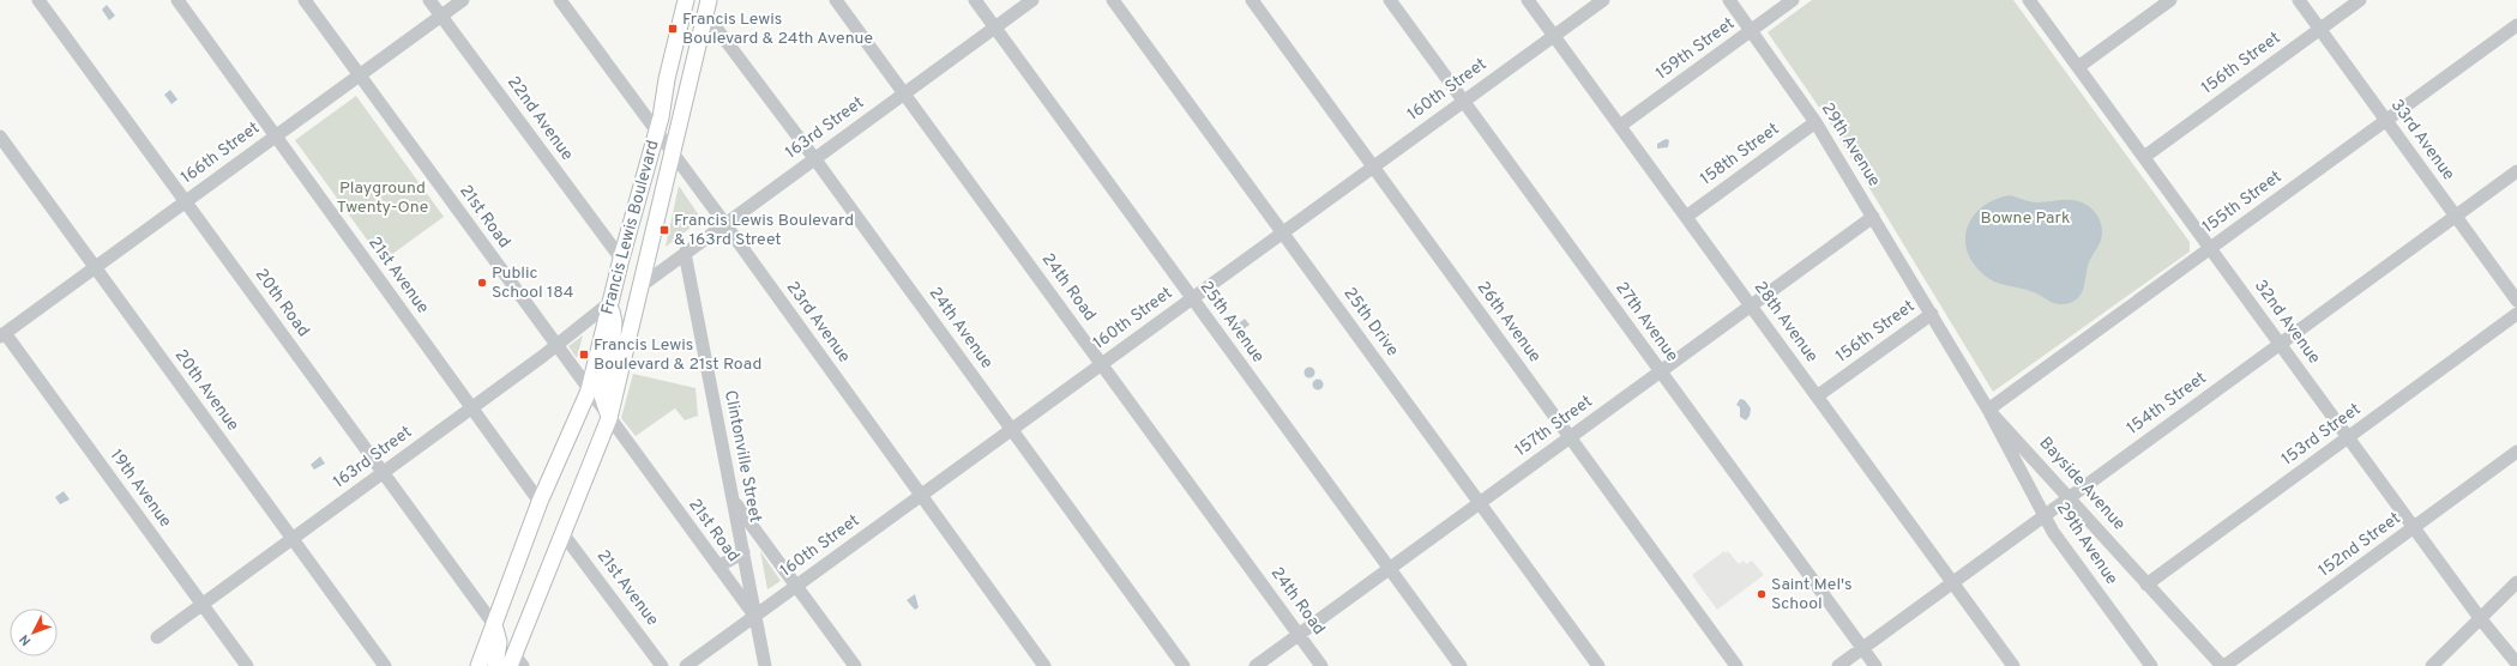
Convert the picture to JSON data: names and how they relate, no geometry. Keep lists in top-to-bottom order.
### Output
{
  "streets": {
    "main road": ["Francis Lewis Boulevard"],
    "street": [
      "159th Street",
      "156th Street",
      "160th Street",
      "22nd Avenue",
      "163rd Street",
      "33rd Avenue",
      "29th Avenue",
      "166th Street",
      "158th Street",
      "155th Street",
      "21st Road",
      "21st Avenue",
      "24th Road",
      "20th Road",
      "23rd Avenue",
      "25th Avenue",
      "25th Drive",
      "26th Avenue",
      "27th Avenue",
      "28th Avenue",
      "32nd Avenue",
      "24th Avenue",
      "20th Avenue",
      "154th Street",
      "157th Street",
      "153rd Street",
      "Clintonville Street",
      "Bayside Avenue",
      "19th Avenue",
      "152nd Street"
    ]
  },
  "crossings": [
    ["159th Street", "29th Avenue"],
    ["159th Street", "28th Avenue"],
    ["156th Street", "33rd Avenue"],
    ["156th Street", "29th Avenue"],
    ["156th Street", "28th Avenue"],
    ["156th Street", "32nd Avenue"],
    ["156th Street", "Bayside Avenue"],
    ["160th Street", "21st Road"],
    ["160th Street", "24th Road"],
    ["160th Street", "23rd Avenue"],
    ["160th Street", "25th Avenue"],
    ["160th Street", "25th Drive"],
    ["160th Street", "26th Avenue"],
    ["160th Street", "27th Avenue"],
    ["160th Street", "28th Avenue"],
    ["160th Street", "24th Avenue"],
    ["160th Street", "Clintonville Street"],
    ["22nd Avenue", "166th Street"],
    ["22nd Avenue", "Francis Lewis Boulevard"],
    ["163rd Street", "21st Road"],
    ["163rd Street", "Francis Lewis Boulevard"],
    ["163rd Street", "21st Avenue"],
    ["163rd Street", "24th Road"],
    ["163rd Street", "20th Road"],
    ["163rd Street", "23rd Avenue"],
    ["163rd Street", "25th Avenue"],
    ["163rd Street", "24th Avenue"],
    ["163rd Street", "20th Avenue"],
    ["163rd Street", "Clintonville Street"],
    ["163rd Street", "19th Avenue"],
    ["33rd Avenue", "155th Street"],
    ["33rd Avenue", "154th Street"],
    ["29th Avenue", "158th Street"],
    ["29th Avenue", "155th Street"],
    ["29th Avenue", "154th Street"],
    ["29th Avenue", "157th Street"],
    ["29th Avenue", "Bayside Avenue"],
    ["166th Street", "21st Road"],
    ["166th Street", "21st Avenue"],
    ["166th Street", "20th Road"],
    ["166th Street", "20th Avenue"],
    ["166th Street", "19th Avenue"],
    ["158th Street", "28th Avenue"],
    ["155th Street", "32nd Avenue"],
    ["155th Street", "Bayside Avenue"],
    ["21st Road", "Francis Lewis Boulevard"],
    ["21st Road", "Clintonville Street"],
    ["Francis Lewis Boulevard", "21st Avenue"],
    ["Francis Lewis Boulevard", "20th Road"],
    ["Francis Lewis Boulevard", "23rd Avenue"],
    ["Francis Lewis Boulevard", "24th Avenue"],
    ["24th Road", "157th Street"],
    ["25th Avenue", "157th Street"],
    ["25th Drive", "157th Street"],
    ["26th Avenue", "157th Street"],
    ["27th Avenue", "154th Street"],
    ["27th Avenue", "157th Street"],
    ["28th Avenue", "154th Street"],
    ["28th Avenue", "157th Street"],
    ["32nd Avenue", "154th Street"],
    ["32nd Avenue", "153rd Street"],
    ["32nd Avenue", "152nd Street"],
    ["154th Street", "Bayside Avenue"],
    ["153rd Street", "Bayside Avenue"],
    ["Bayside Avenue", "152nd Street"]
  ],
  "parks": ["Playground Twenty-One", "Bowne Park"],
  "places": {
    "transit": ["Francis Lewis Boulevard & 24th Avenue", "Francis Lewis Boulevard & 163rd Street", "Francis Lewis Boulevard & 21st Road"],
    "other": ["Public School 184", "Saint Mel's School"]
  },
  "north": "bottom left"
}
